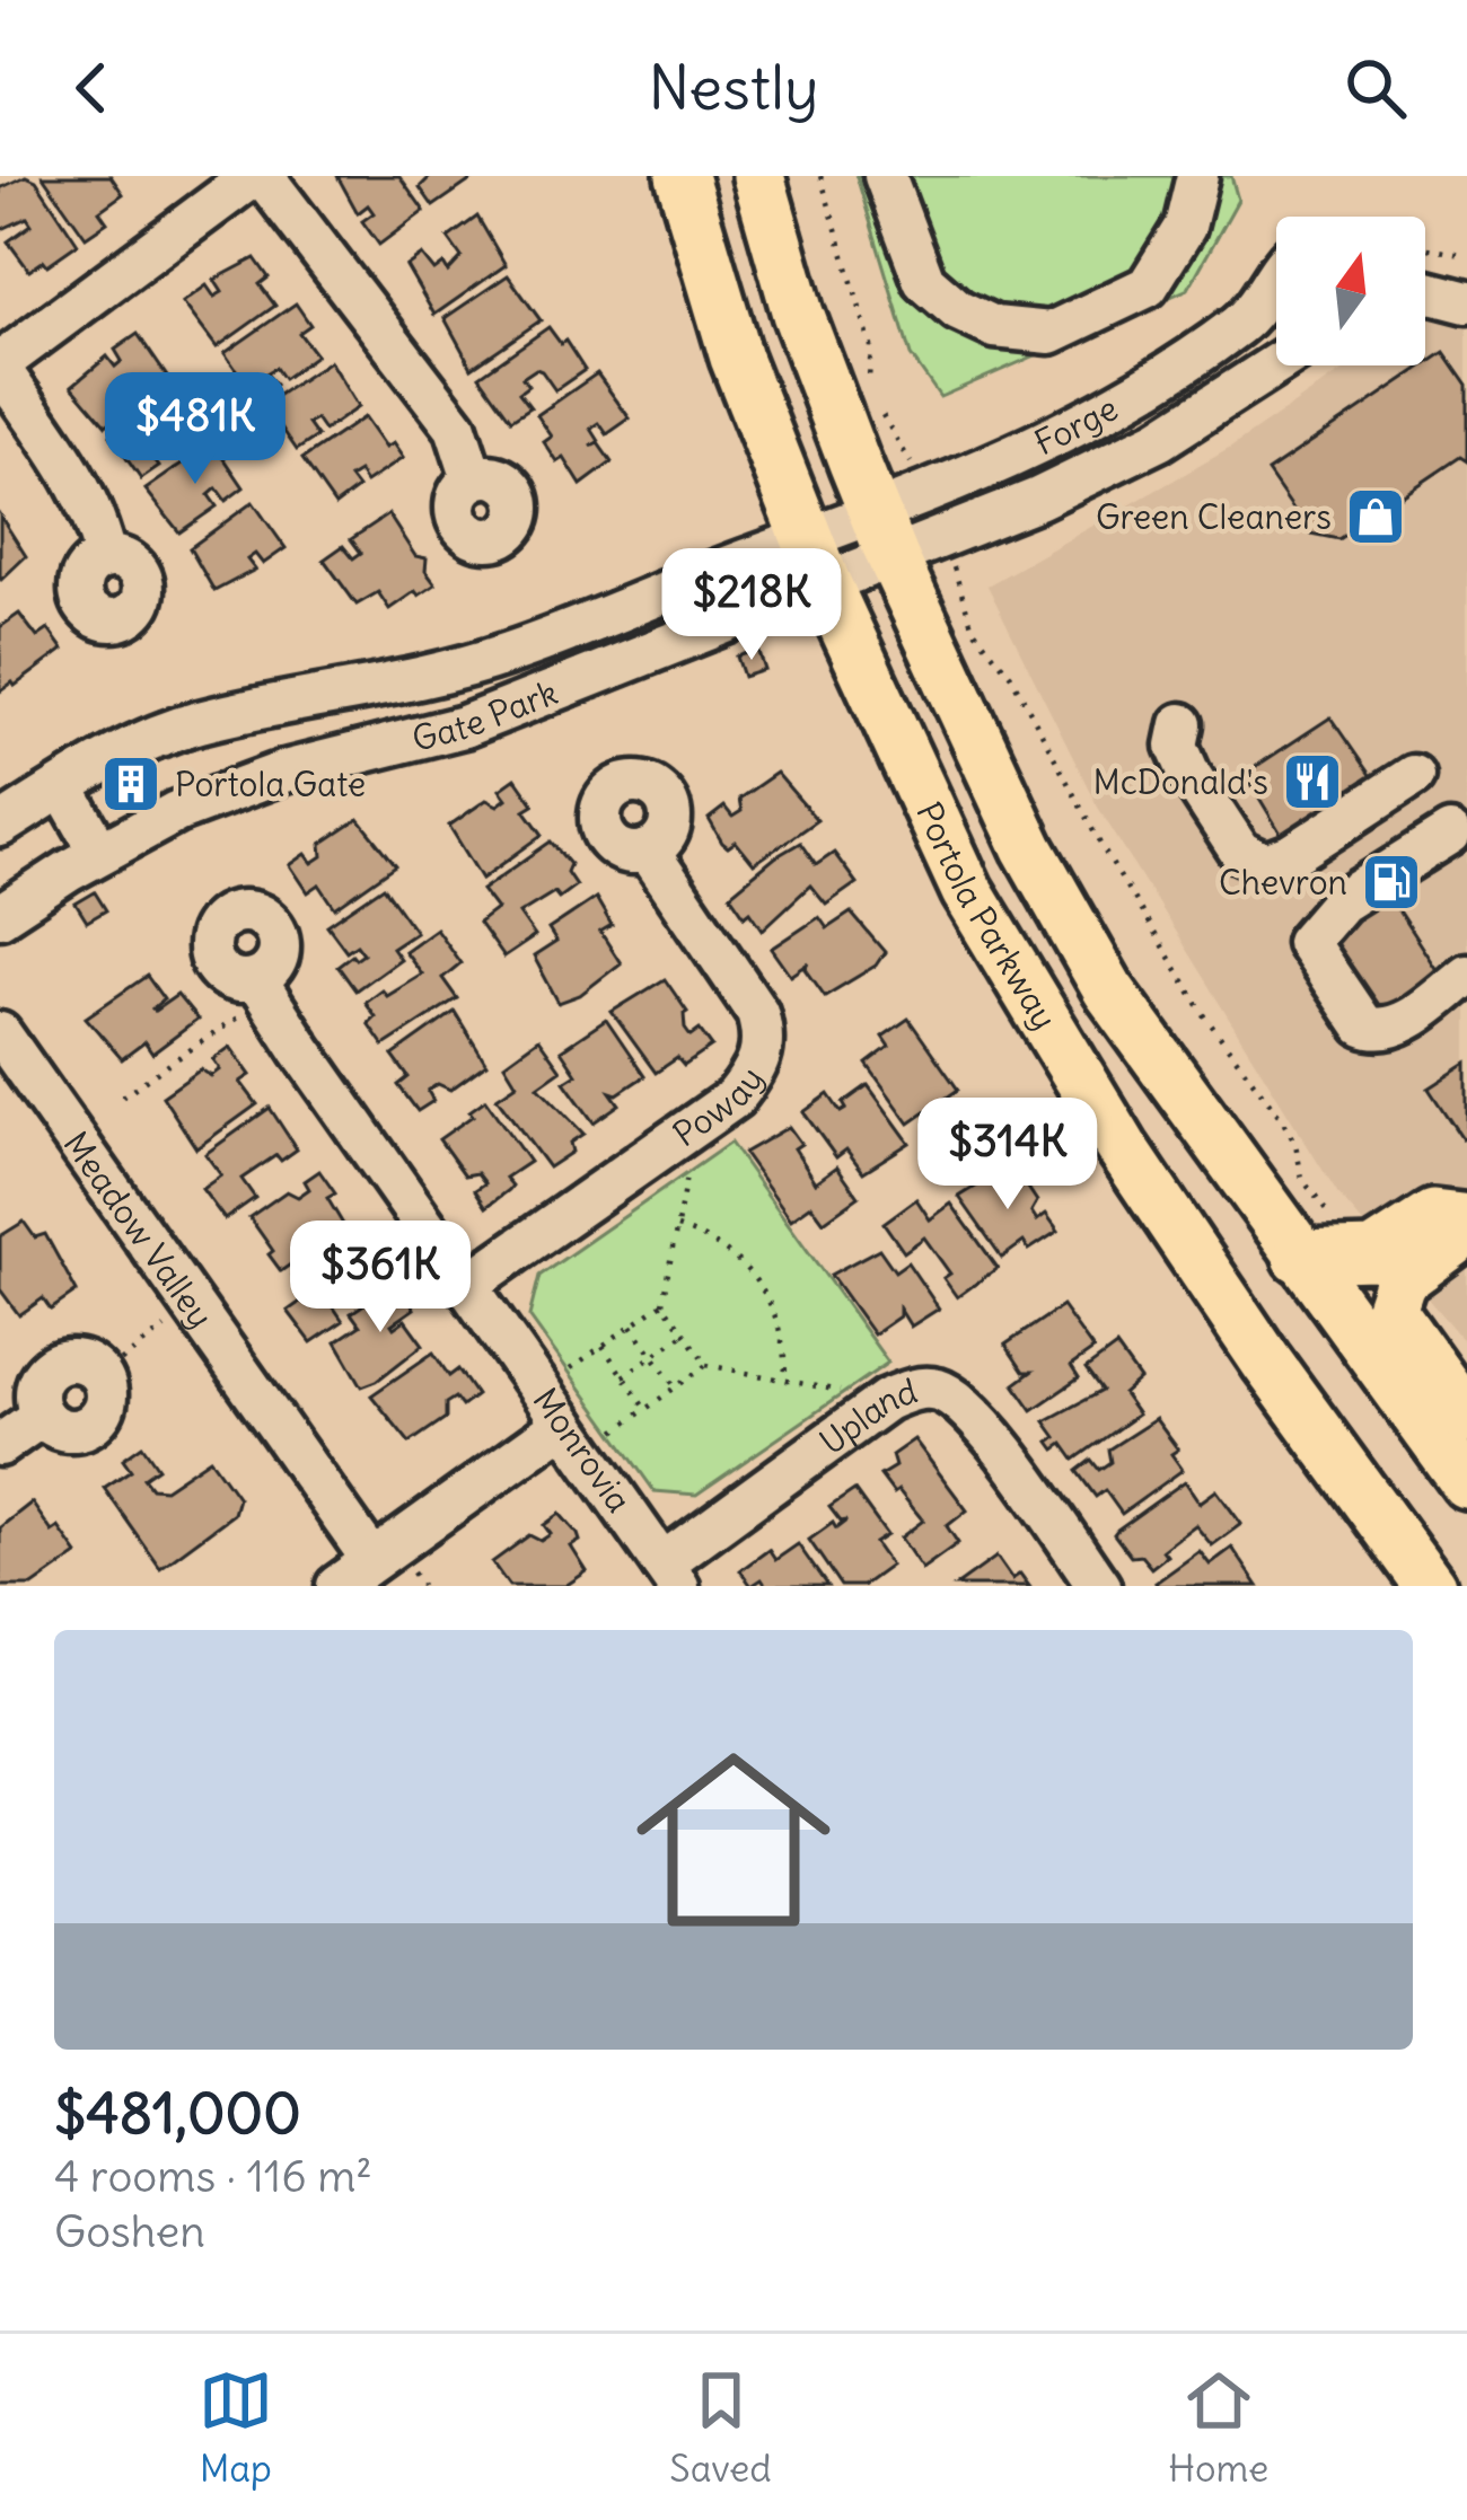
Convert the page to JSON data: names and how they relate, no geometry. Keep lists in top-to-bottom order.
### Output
{
  "streets": {
    "main road": ["Portola Parkway"],
    "street": [
      "Forge",
      "Gate Park",
      "Poway",
      "Meadow Valley",
      "Upland",
      "Monrovia"
    ]
  },
  "crossings": [
    ["Forge", "Gate Park"],
    ["Forge", "Portola Parkway"],
    ["Gate Park", "Portola Parkway"],
    ["Poway", "Monrovia"],
    ["Upland", "Monrovia"]
  ],
  "places": {
    "shop": ["Green Cleaners"],
    "restaurant": ["McDonald's"],
    "building": ["Portola Gate"],
    "fuel station": ["Chevron"]
  },
  "north": "top",
  "page": {
    "header": "Nestly",
    "price": [
      "$481K",
      "$218K",
      "$314K",
      "$361K"
    ],
    "list": [
      {
        "name": "$481,000",
        "note": "4 rooms · 116 m² · Goshen"
      }
    ],
    "tabs": ["Map", "Saved", "Home"]
  }
}
